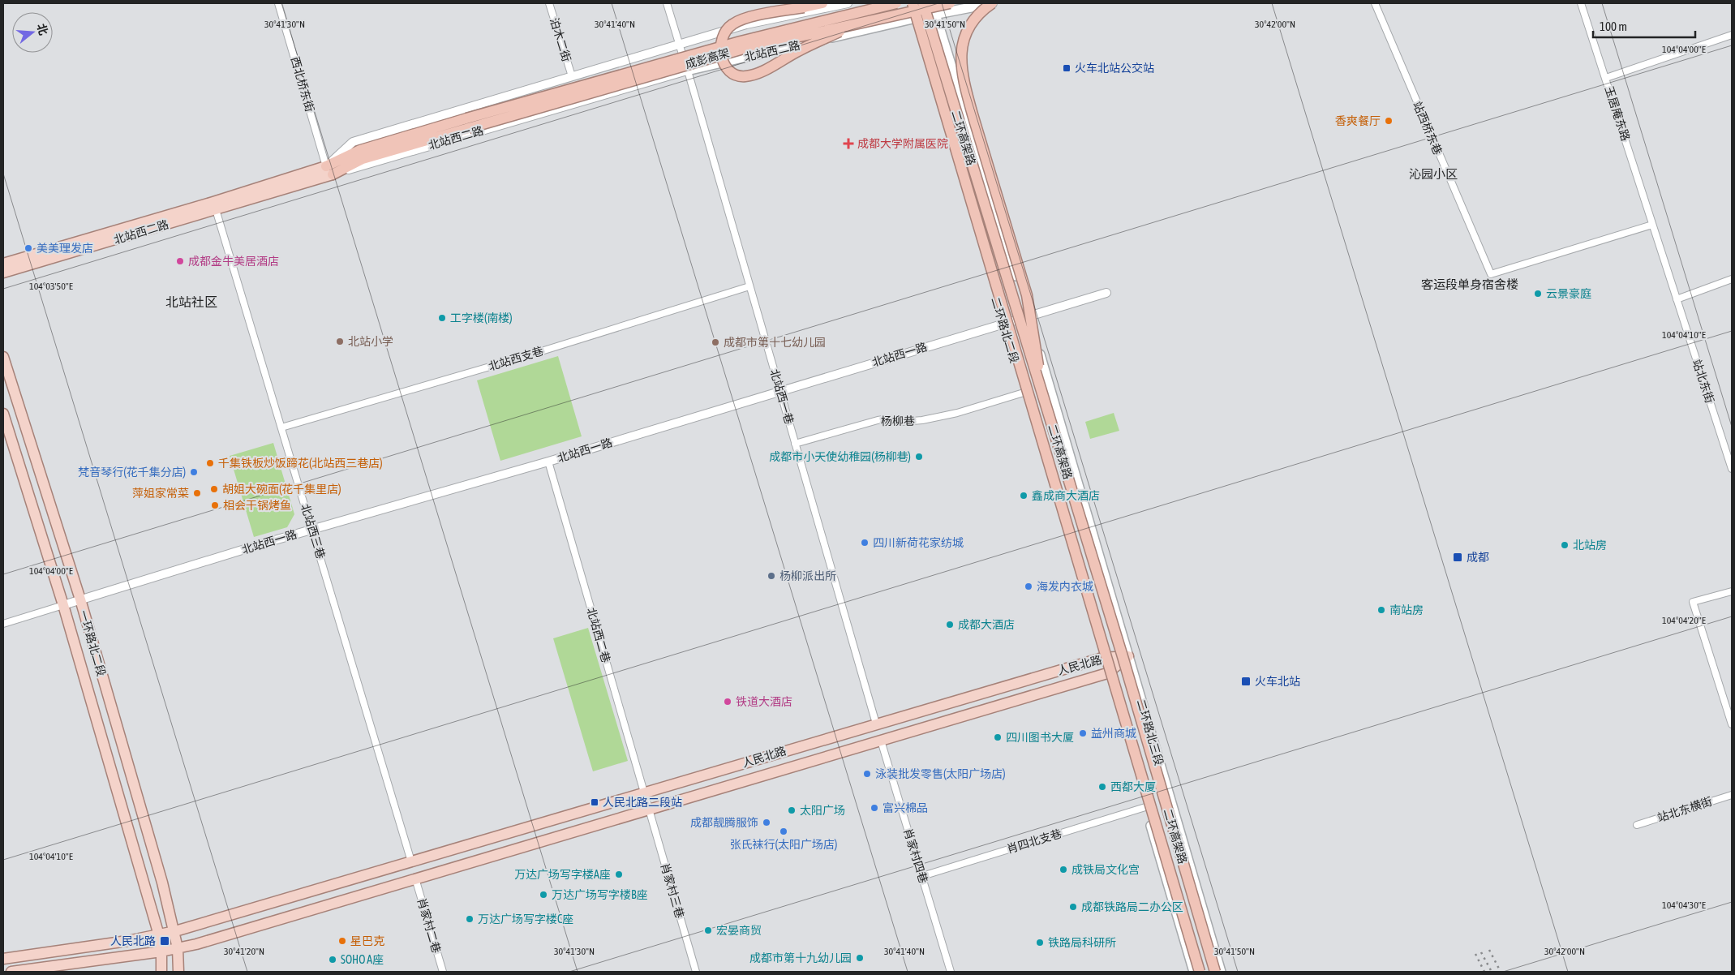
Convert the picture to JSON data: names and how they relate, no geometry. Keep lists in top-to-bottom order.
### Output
{
  "streets": {
    "highway": ["成彭高架", "二环高架路"],
    "main road": [
      "北站西二路",
      "二环路北二段",
      "一环路北二段",
      "人民北路",
      "二环路北三段"
    ],
    "street": [
      "泊木二街",
      "西北桥东街",
      "玉居庵东路",
      "站西桥东巷",
      "北站西一路",
      "北站西支巷",
      "站北东街",
      "北站西一巷",
      "杨柳巷",
      "北站西三巷",
      "北站西二巷",
      "站北东横街",
      "肖四北支巷",
      "肖家村四巷",
      "肖家村三巷",
      "肖家村二巷"
    ]
  },
  "crossings": [
    ["泊木二街", "北站西二路"],
    ["北站西二路", "西北桥东街"],
    ["北站西二路", "二环路北二段"],
    ["北站西二路", "北站西一巷"],
    ["北站西二路", "北站西三巷"],
    ["玉居庵东路", "站西桥东巷"],
    ["玉居庵东路", "站北东街"],
    ["站西桥东巷", "站北东街"],
    ["二环路北二段", "北站西一路"],
    ["二环路北二段", "杨柳巷"],
    ["二环路北二段", "人民北路"],
    ["北站西一路", "北站西一巷"],
    ["北站西一路", "北站西三巷"],
    ["北站西一路", "北站西二巷"],
    ["北站西一路", "一环路北二段"],
    ["北站西支巷", "北站西一巷"],
    ["北站西支巷", "北站西三巷"],
    ["北站西一巷", "杨柳巷"],
    ["北站西一巷", "人民北路"],
    ["北站西三巷", "人民北路"],
    ["北站西二巷", "人民北路"],
    ["北站西二巷", "肖家村三巷"],
    ["一环路北二段", "人民北路"],
    ["人民北路", "二环路北三段"],
    ["人民北路", "肖家村四巷"],
    ["人民北路", "肖家村三巷"],
    ["人民北路", "肖家村二巷"],
    ["肖四北支巷", "肖家村四巷"]
  ],
  "districts": ["沁园小区", "客运段单身宿舍楼", "北站社区"],
  "places": {
    "transit": [
      "火车北站公交站",
      "成都",
      "火车北站",
      "人民北路二段站",
      "人民北路"
    ],
    "other": [
      "香爽餐厅",
      "美美理发店",
      "成都金牛美居酒店",
      "云景豪庭",
      "工字楼(南楼)",
      "北站小学",
      "成都市第十七幼儿园",
      "成都市小天使幼稚园(杨柳巷)",
      "千集铁板炒饭蹄花(北站西三巷店)",
      "梵音琴行(花千集分店)",
      "胡姐大碗面(花千集里店)",
      "萍姐家常菜",
      "鑫成商大酒店",
      "相会干锅烤鱼",
      "四川新荷花家纺城",
      "北站房",
      "杨柳派出所",
      "海发内衣城",
      "南站房",
      "成都大酒店",
      "铁道大酒店",
      "益州商城",
      "四川图书大厦",
      "泳装批发零售(太阳广场店)",
      "西都大厦",
      "富兴棉品",
      "太阳广场",
      "成都靓腾服饰",
      "张氏袜行(太阳广场店)",
      "成铁局文化宫",
      "万达广场写字楼A座",
      "万达广场写字楼B座",
      "成都铁路局二办公区",
      "万达广场写字楼C座",
      "宏晏商贸",
      "星巴克",
      "铁路局科研所",
      "成都市第十九幼儿园",
      "SOHO A座"
    ],
    "health": ["成都大学附属医院"]
  },
  "scale_bar": "100 m",
  "north": "right",
  "coordinates": [
    "30°41'30\"N",
    "30°41'40\"N",
    "30°41'50\"N",
    "30°42'00\"N",
    "104°04'00\"E",
    "104°03'50\"E",
    "104°04'10\"E",
    "104°04'20\"E",
    "104°04'30\"E",
    "30°41'20\"N"
  ]
}
